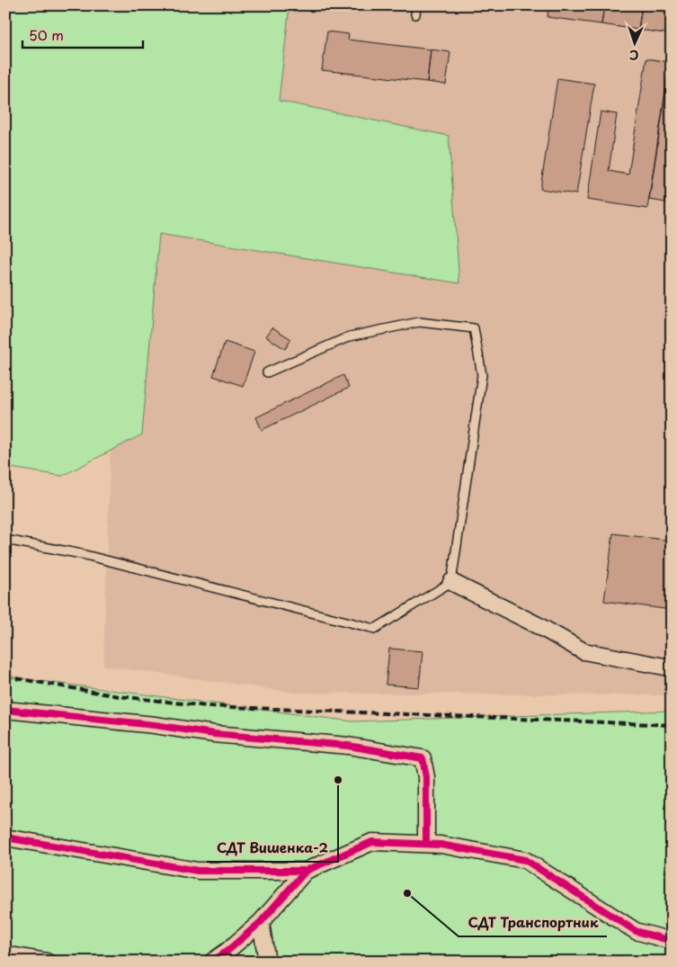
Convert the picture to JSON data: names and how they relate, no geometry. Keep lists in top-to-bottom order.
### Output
{
  "places": ["СДТ Вишенка-2", "СДТ Транспортник"],
  "scale_bar": "50 m",
  "north": "bottom"
}
